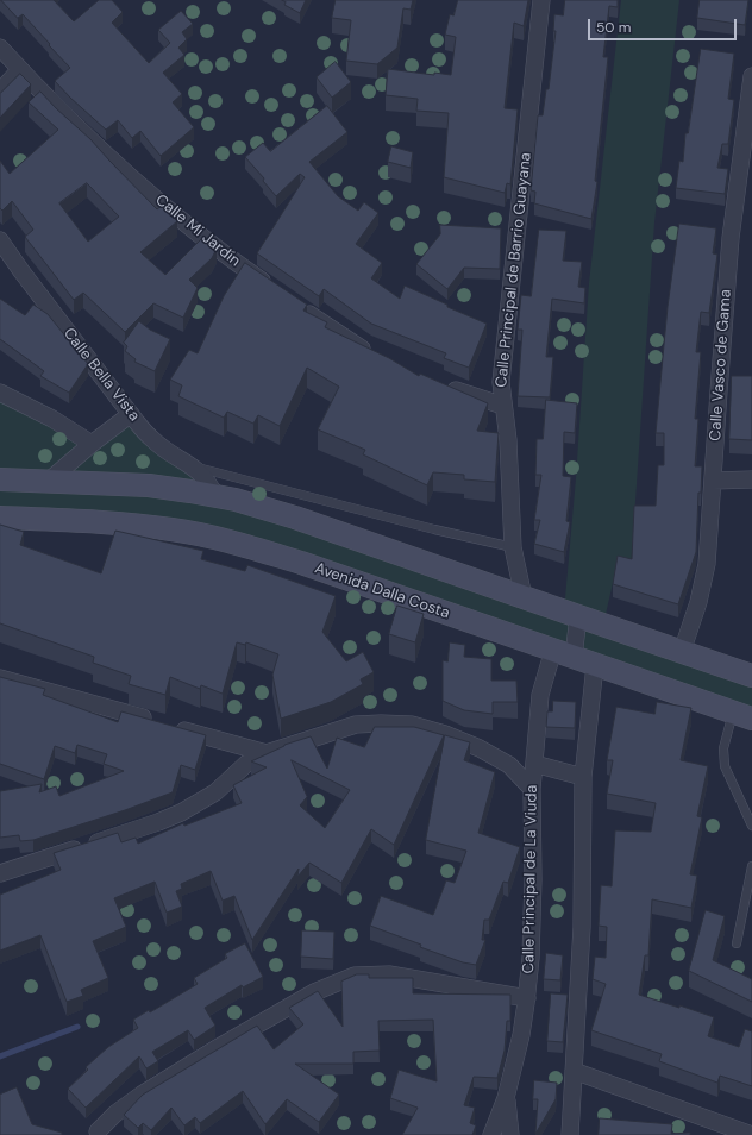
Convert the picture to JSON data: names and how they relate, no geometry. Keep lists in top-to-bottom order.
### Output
{
  "streets": {
    "street": [
      "Calle Mi Jardín",
      "Calle Principal de Barrio Guayana",
      "Calle Vasco de Gama",
      "Calle Bella Vista",
      "Avenida Dalla Costa",
      "Calle Principal de La Viuda"
    ]
  },
  "crossings": [
    ["Avenida Dalla Costa", "Calle Principal de La Viuda"]
  ],
  "scale_bar": "50 m"
}
